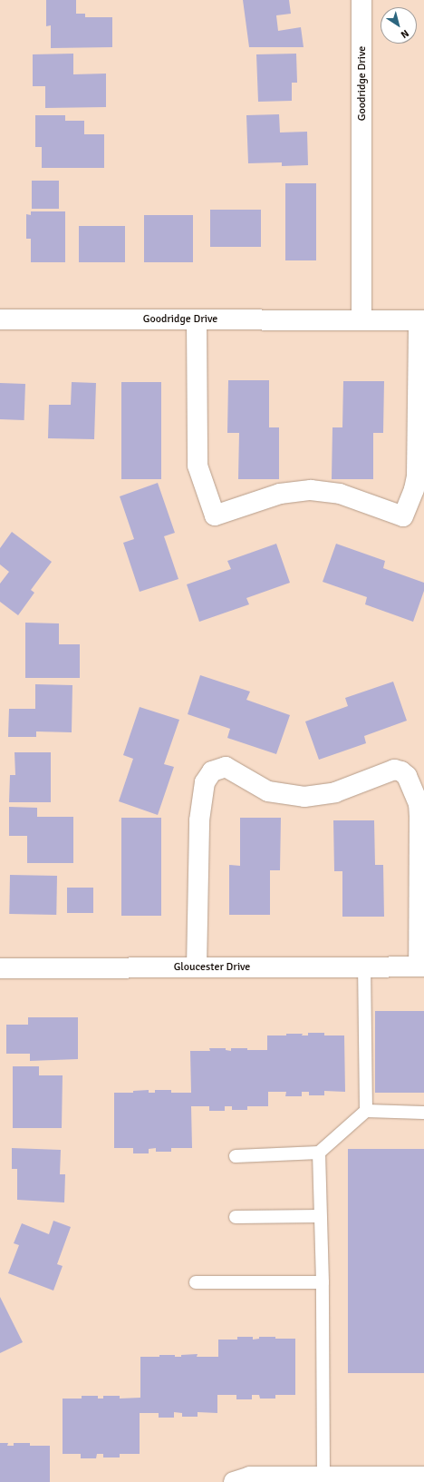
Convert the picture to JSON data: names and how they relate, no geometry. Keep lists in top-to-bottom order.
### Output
{
  "streets": {
    "street": ["Goodridge Drive", "Gloucester Drive"]
  },
  "north": "bottom right"
}
